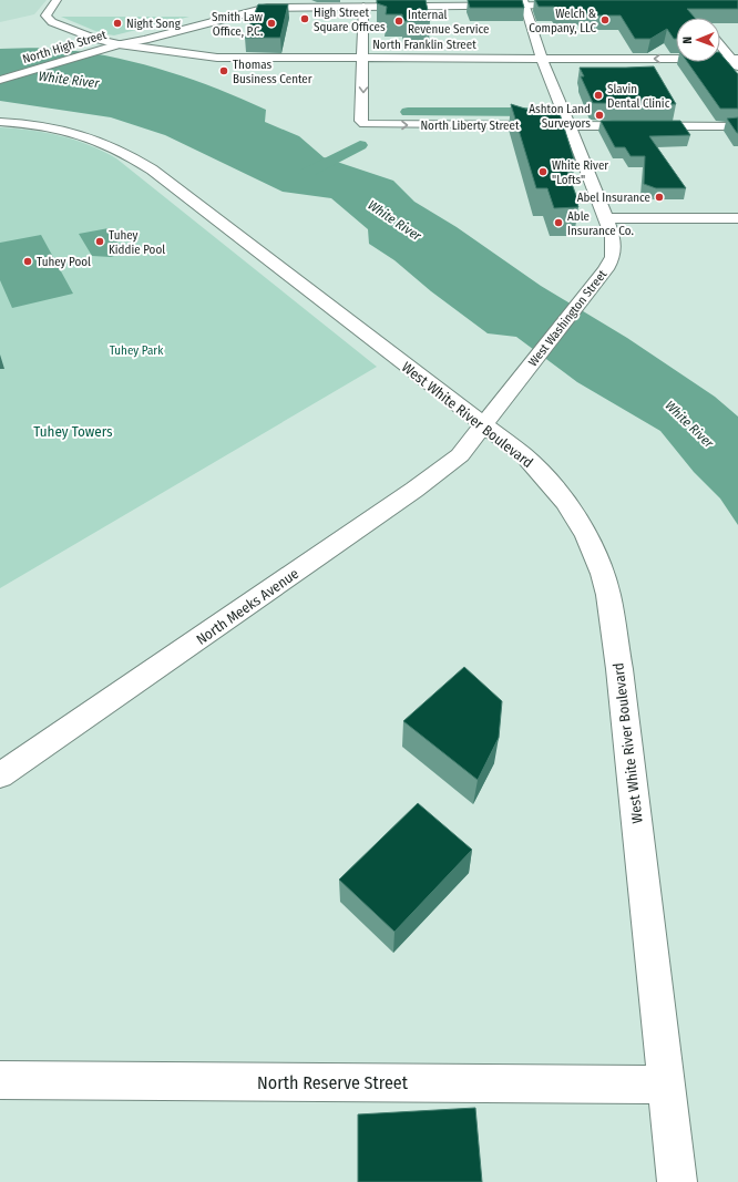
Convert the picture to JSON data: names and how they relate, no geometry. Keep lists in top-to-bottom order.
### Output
{
  "streets": {
    "street": [
      "North Franklin Street",
      "North High Street",
      "North Liberty Street",
      "West Washington Street",
      "West White River Boulevard",
      "North Meeks Avenue",
      "North Reserve Street"
    ]
  },
  "crossings": [
    ["North Franklin Street", "North High Street"],
    ["North Franklin Street", "North Liberty Street"],
    ["North Franklin Street", "West Washington Street"],
    ["North High Street", "West Washington Street"],
    ["North Liberty Street", "West Washington Street"],
    ["West Washington Street", "West White River Boulevard"],
    ["West Washington Street", "North Meeks Avenue"],
    ["West White River Boulevard", "North Meeks Avenue"],
    ["West White River Boulevard", "North Reserve Street"]
  ],
  "water": ["White River"],
  "parks": ["Tuhey Park", "Tuhey Towers"],
  "places": [
    "High Street Square Offices",
    "Welch & Company, LLC",
    "Internal Revenue Service",
    "Night Song",
    "Smith Law Office, P.C.",
    "Thomas Business Center",
    "Slavin Dental Clinic",
    "Ashton Land Surveyors",
    "White River \"Lofts\"",
    "Abel Insurance",
    "Able Insurance Co.",
    "Tuhey Kiddie Pool",
    "Tuhey Pool"
  ],
  "north": "left"
}
